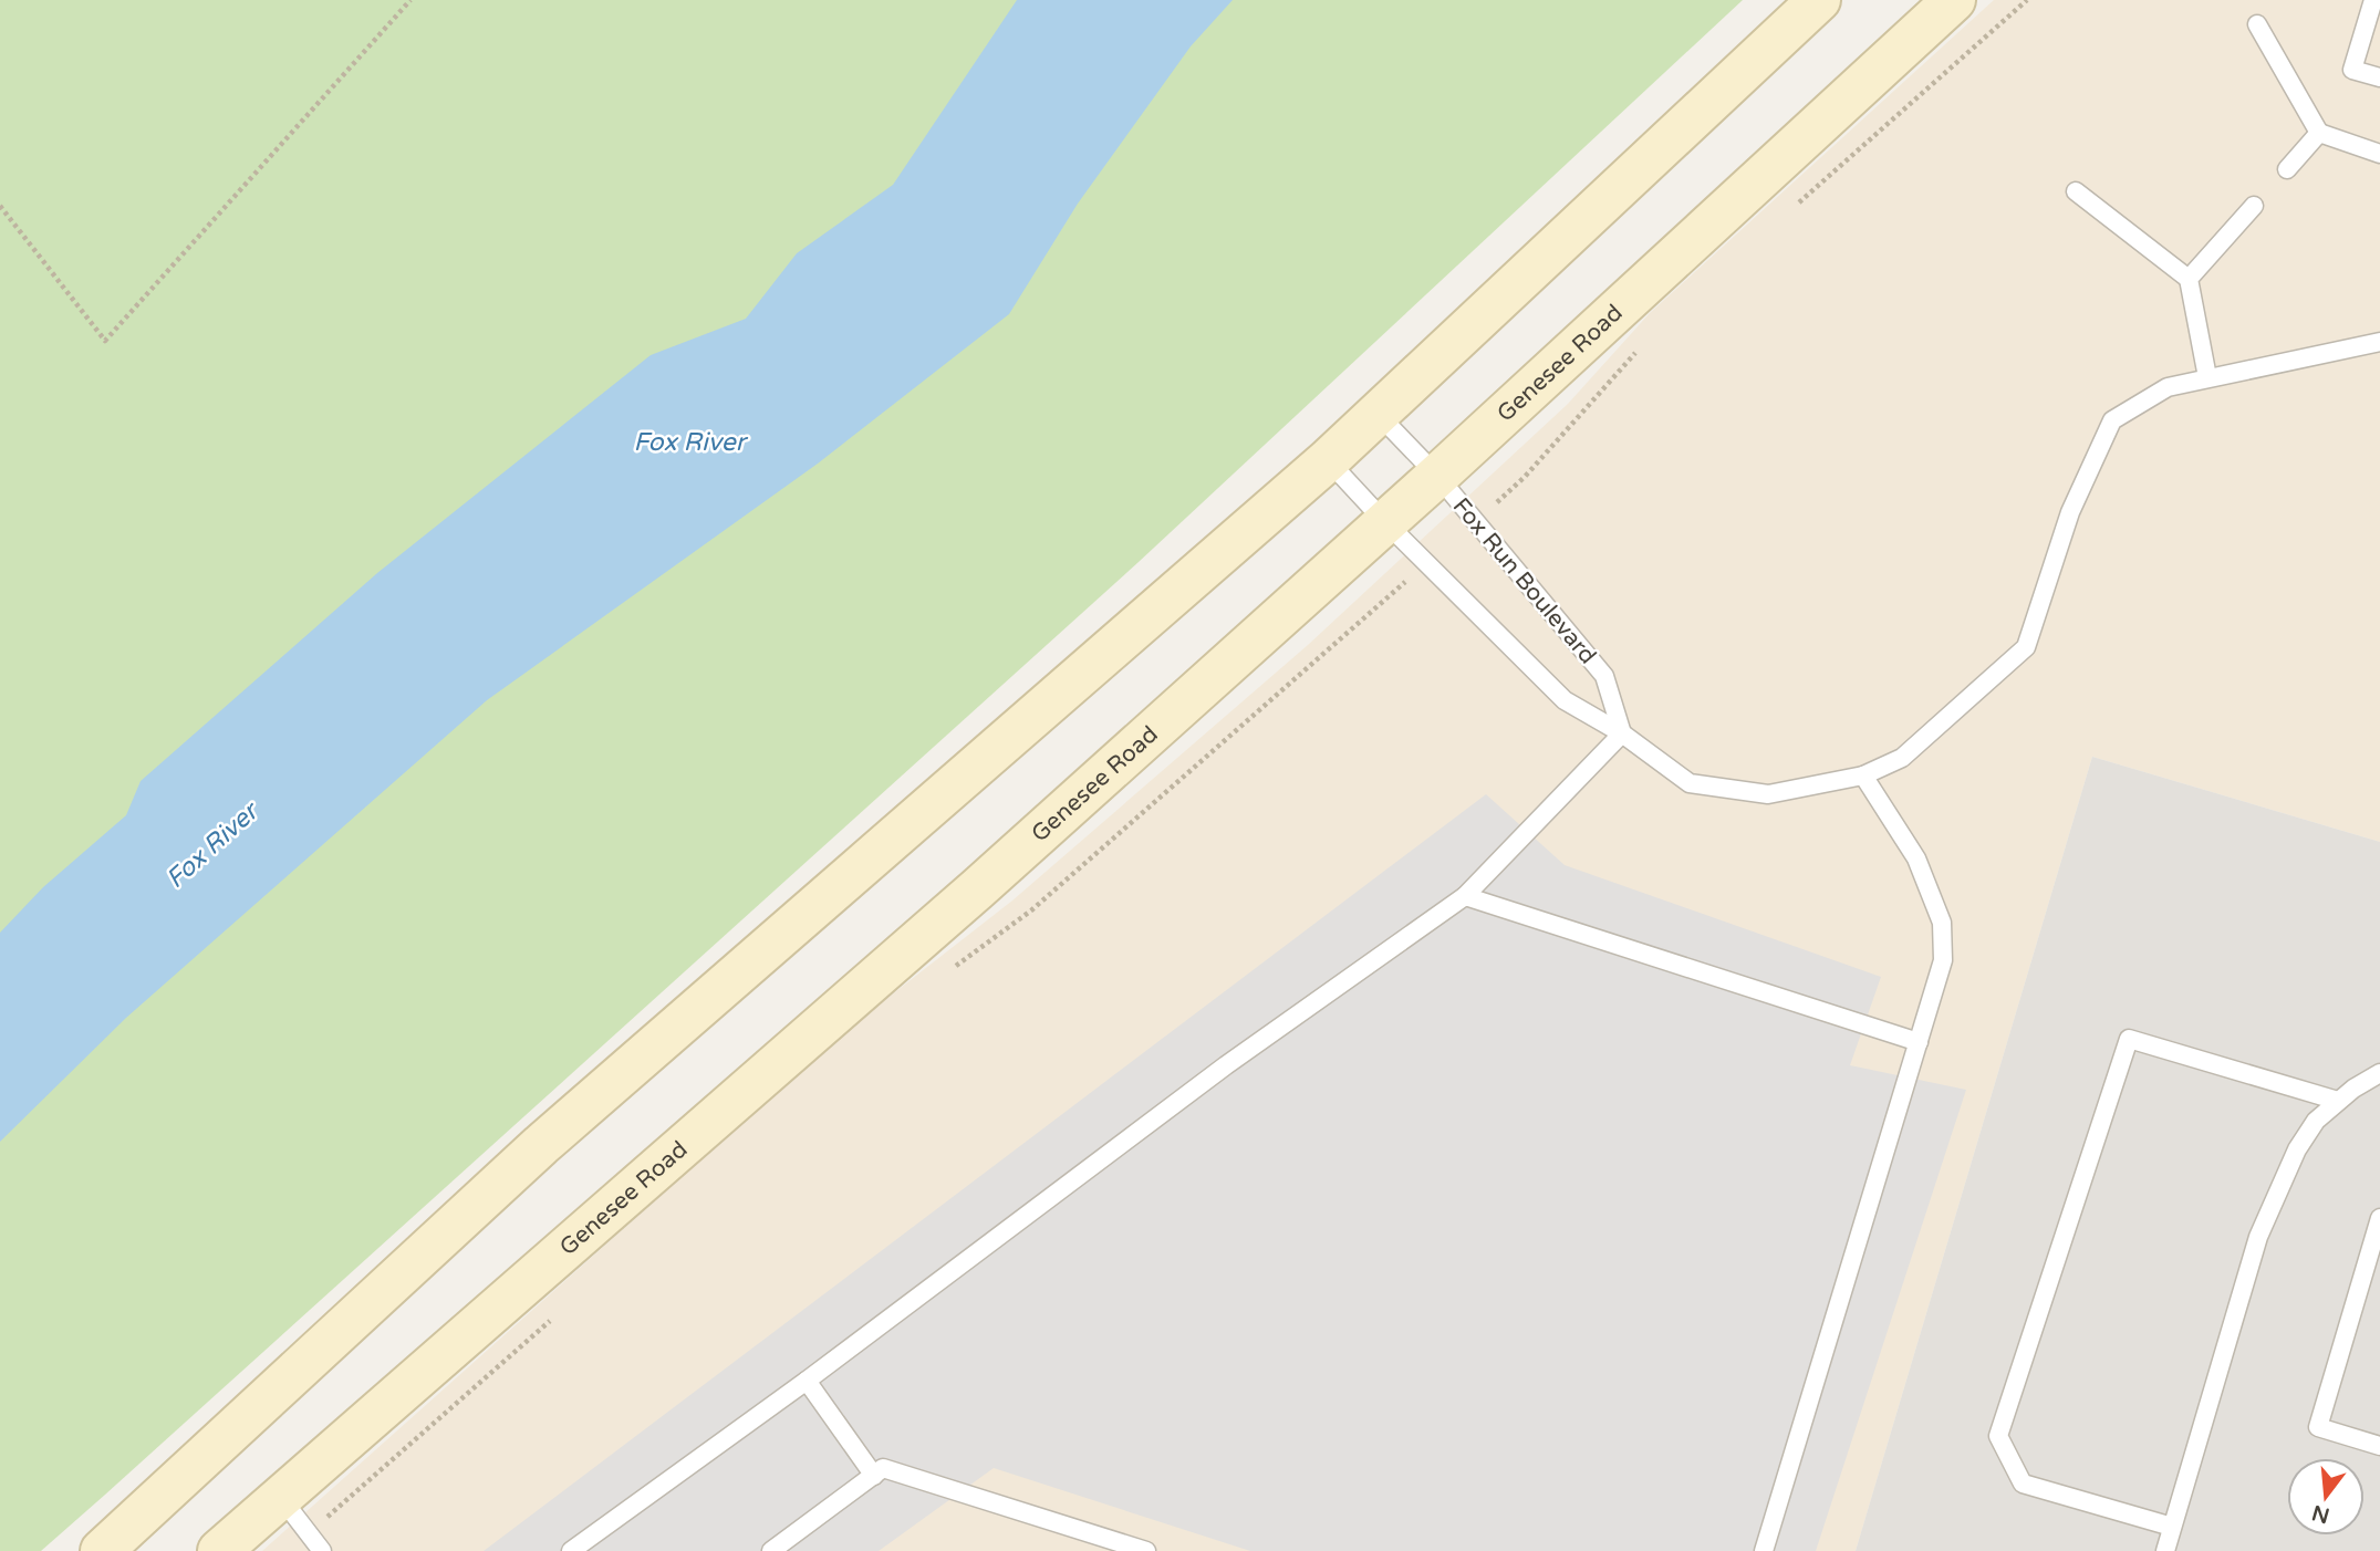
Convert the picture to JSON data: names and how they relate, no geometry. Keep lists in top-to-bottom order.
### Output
{
  "streets": {
    "main road": ["Genesee Road"],
    "lane": ["Fox Run Boulevard"]
  },
  "crossings": [
    ["Genesee Road", "Fox Run Boulevard"]
  ],
  "water": ["Fox River"],
  "north": "bottom"
}
